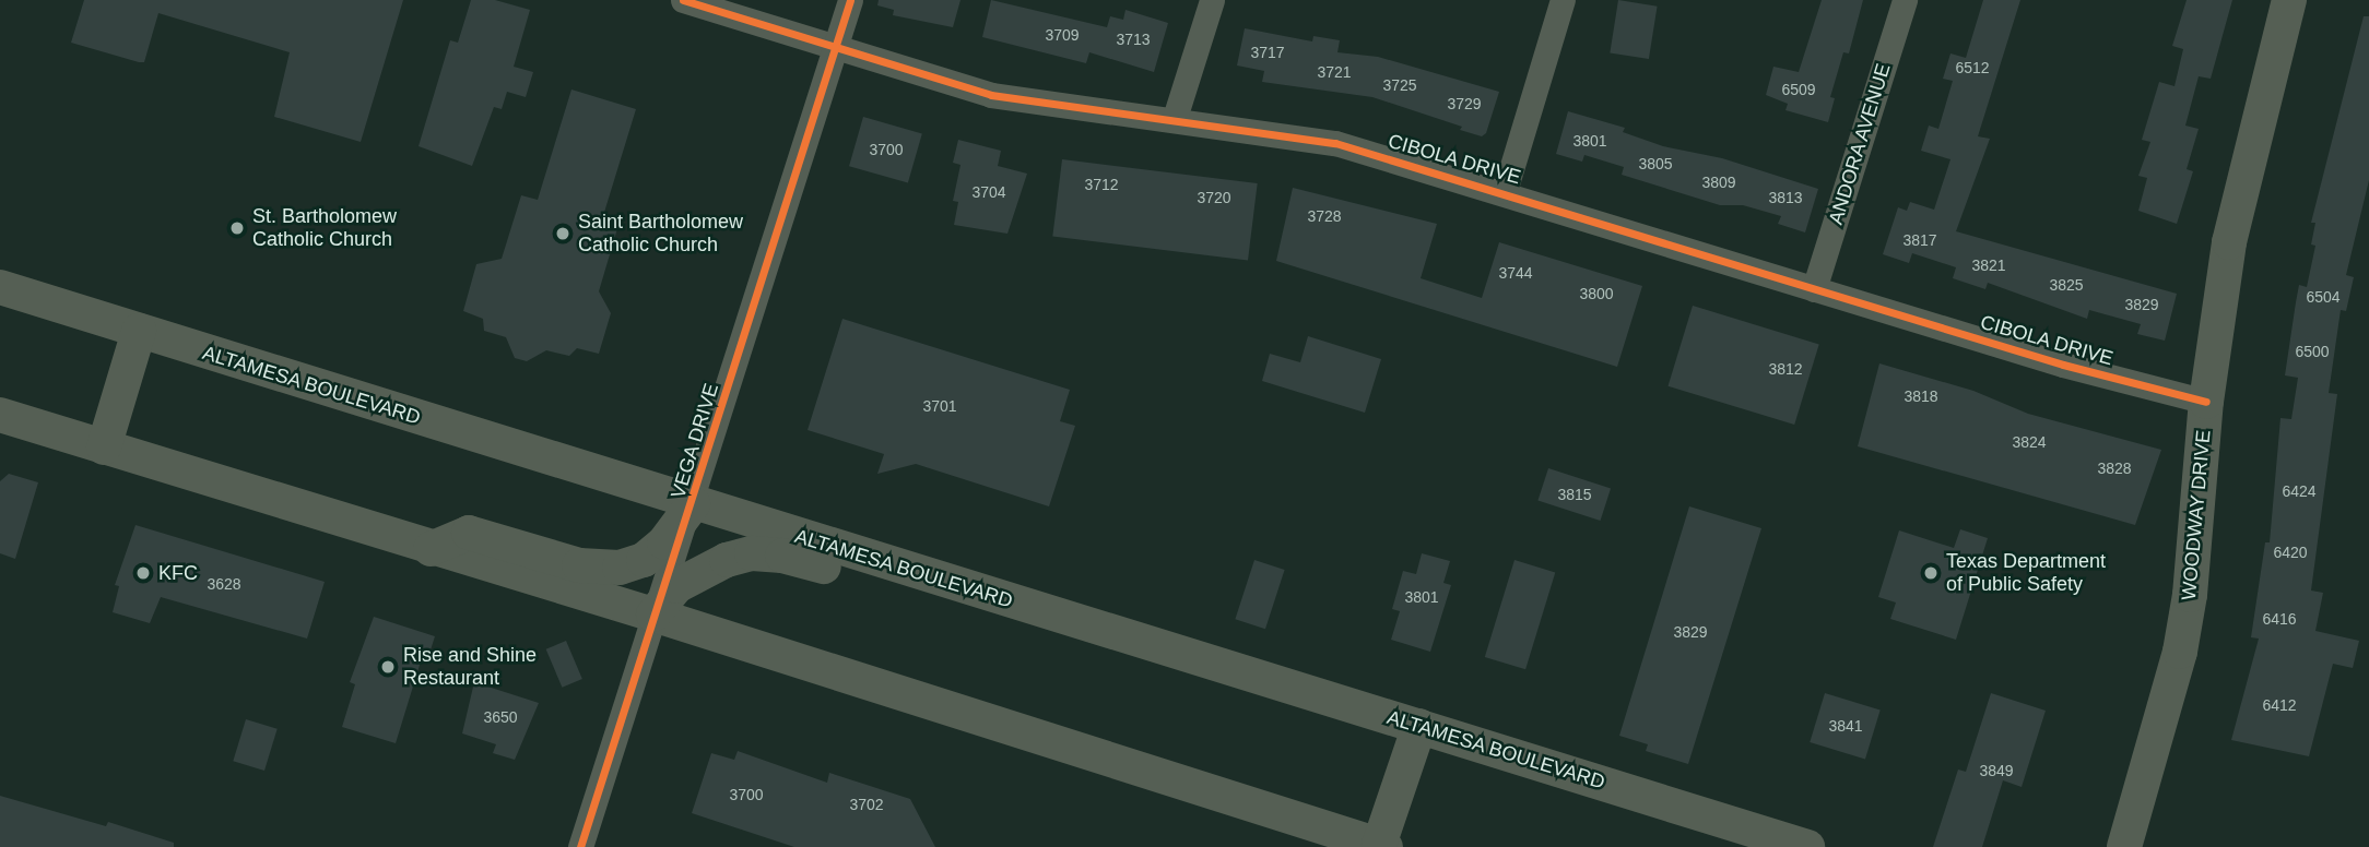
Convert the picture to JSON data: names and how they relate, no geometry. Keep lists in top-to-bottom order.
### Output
{
  "streets": {
    "main road": ["ALTAMESA BOULEVARD", "WOODWAY DRIVE"],
    "street": ["ANDORA AVENUE", "CIBOLA DRIVE", "VEGA DRIVE"]
  },
  "crossings": [
    ["ANDORA AVENUE", "CIBOLA DRIVE"],
    ["CIBOLA DRIVE", "VEGA DRIVE"],
    ["CIBOLA DRIVE", "WOODWAY DRIVE"],
    ["ALTAMESA BOULEVARD", "VEGA DRIVE"]
  ],
  "places": [
    "St. Bartholomew Catholic Church",
    "Saint Bartholomew Catholic Church",
    "KFC",
    "Texas Department of Public Safety",
    "Rise and Shine Restaurant"
  ],
  "house_numbers": [
    "3709",
    "3713",
    "3717",
    "6512",
    "3721",
    "3725",
    "6509",
    "3729",
    "3801",
    "3700",
    "3805",
    "3809",
    "3712",
    "3704",
    "3720",
    "3813",
    "3728",
    "3817",
    "3821",
    "3744",
    "3825",
    "3800",
    "6504",
    "3829",
    "6500",
    "3812",
    "3818",
    "3701",
    "3824",
    "3828",
    "6424",
    "3815",
    "6420",
    "3628",
    "3801",
    "6416",
    "3829",
    "6412",
    "3650",
    "3841",
    "3849",
    "3700",
    "3702"
  ]
}
